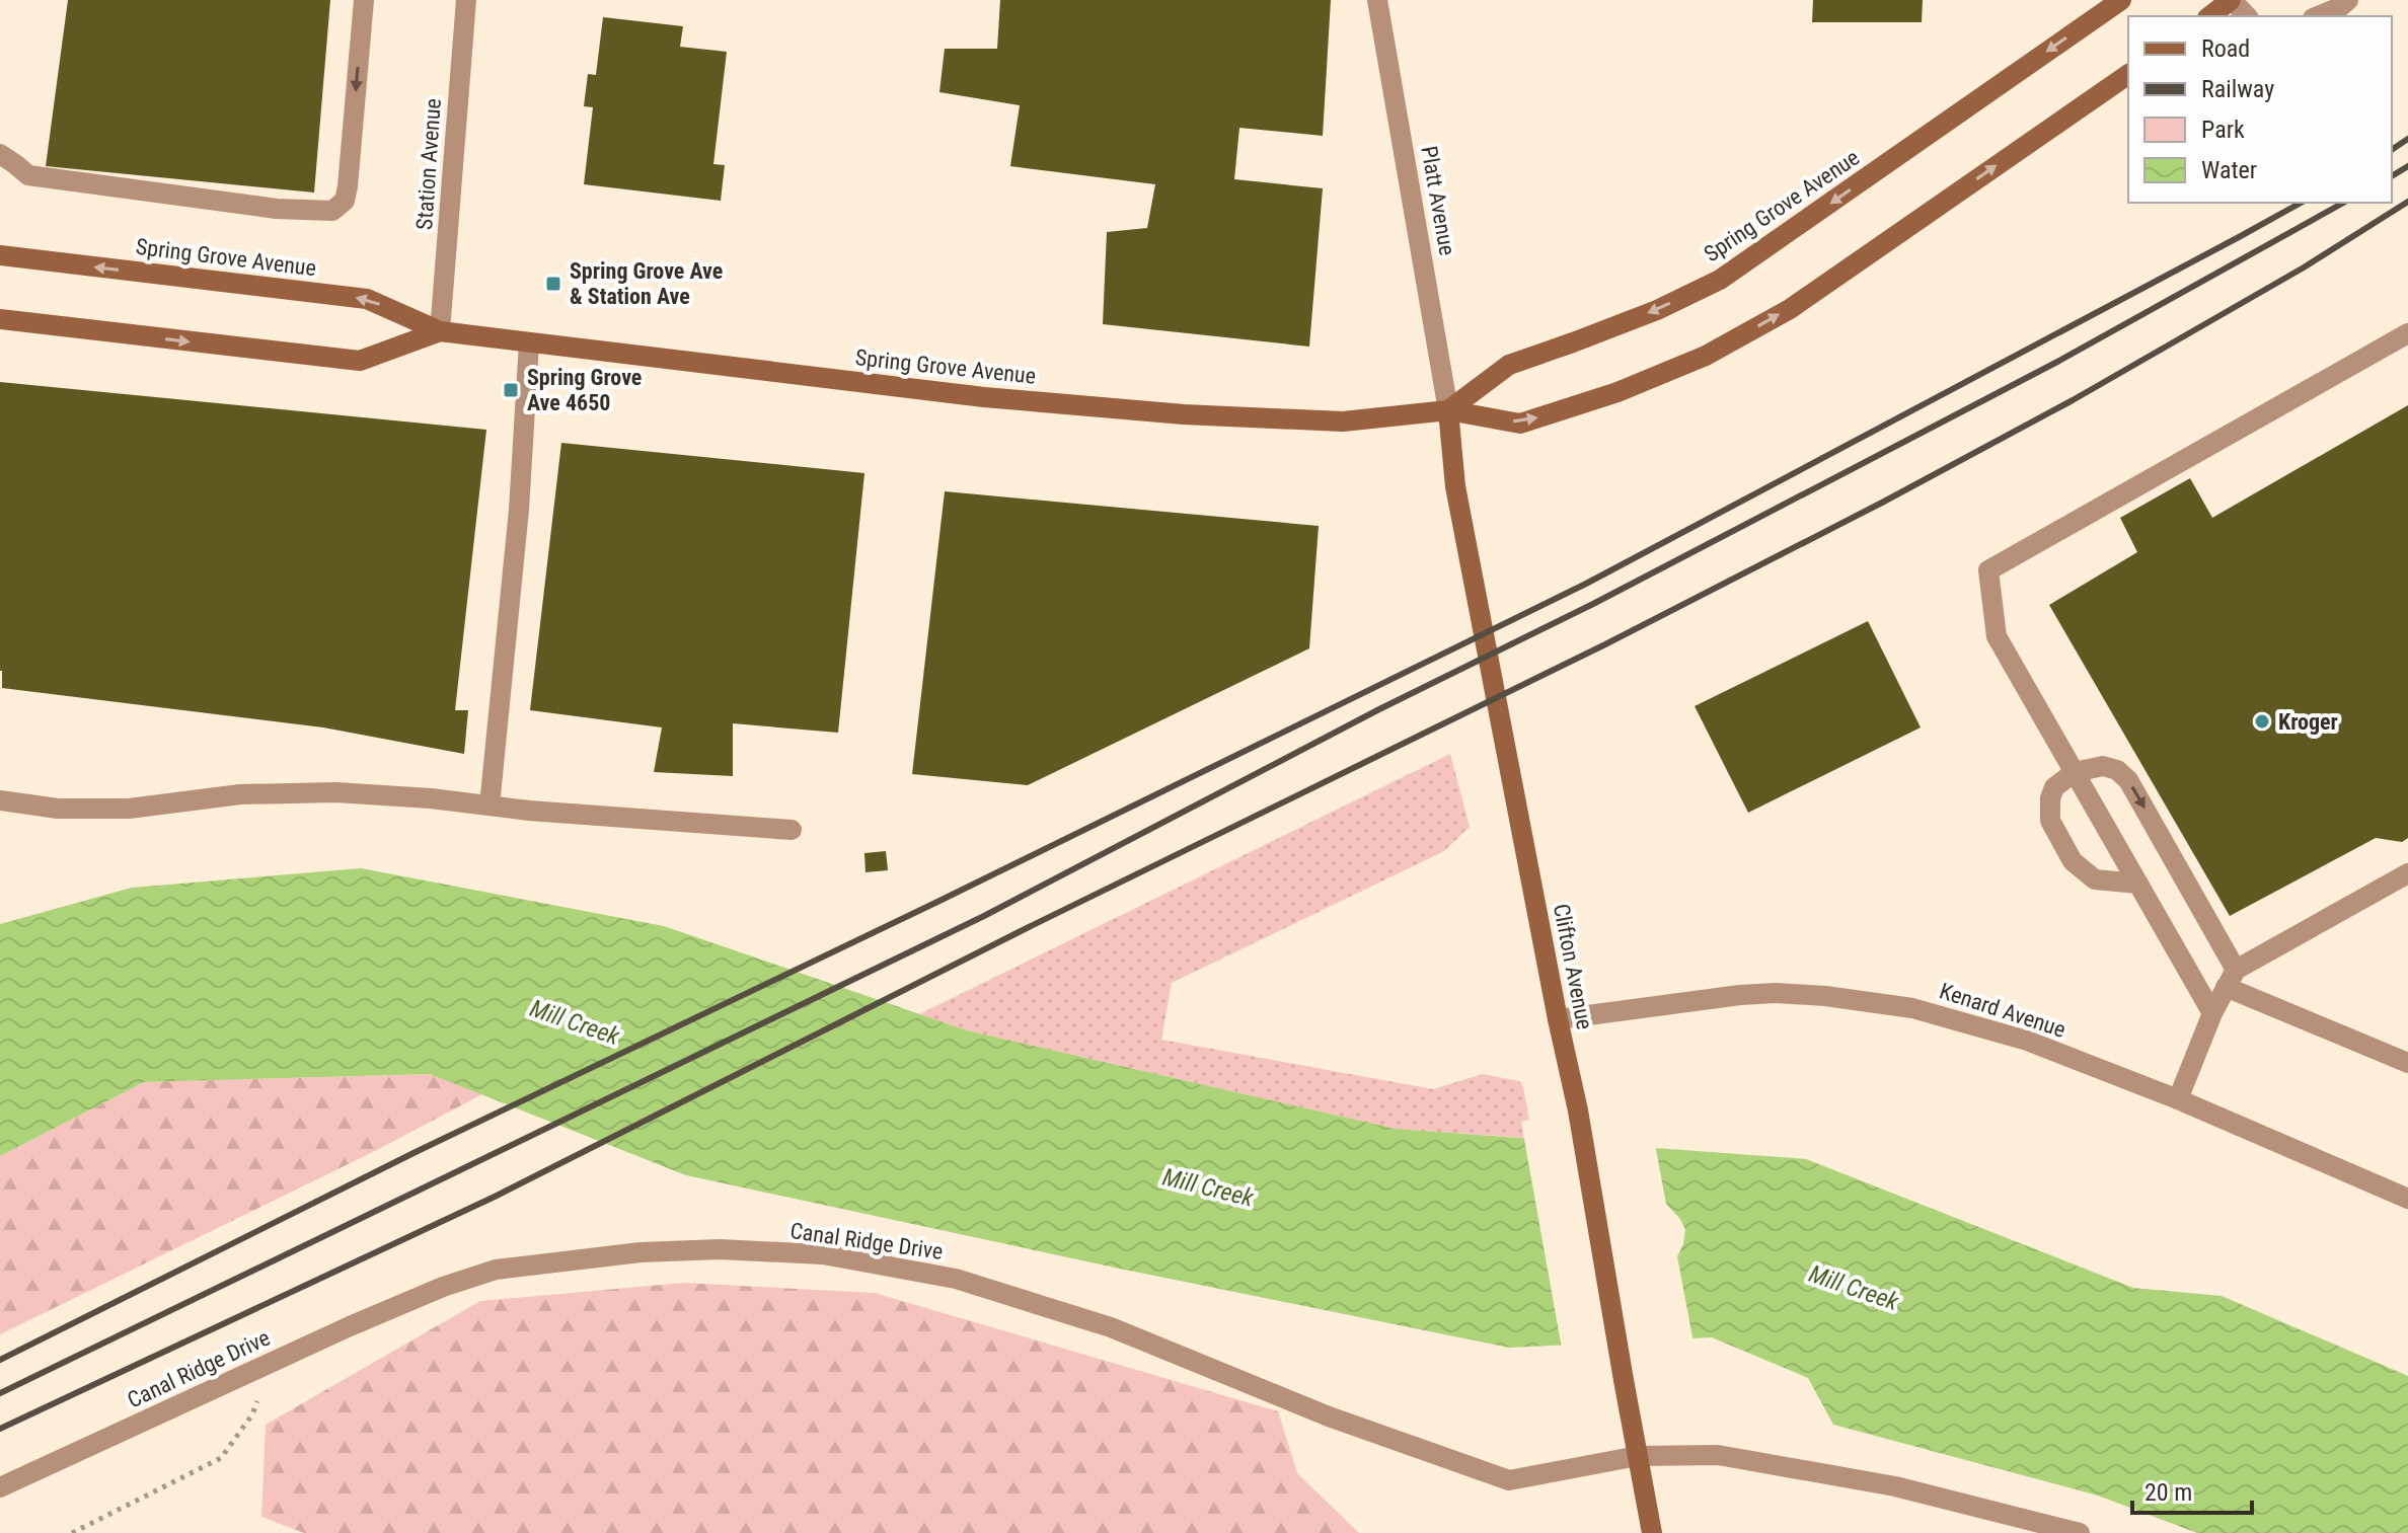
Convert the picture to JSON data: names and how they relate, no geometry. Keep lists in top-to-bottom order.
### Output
{
  "streets": {
    "main road": ["Spring Grove Avenue", "Clifton Avenue"],
    "street": [
      "Station Avenue",
      "Platt Avenue",
      "Kenard Avenue",
      "Canal Ridge Drive"
    ]
  },
  "crossings": [
    ["Station Avenue", "Spring Grove Avenue"],
    ["Platt Avenue", "Spring Grove Avenue"],
    ["Platt Avenue", "Clifton Avenue"],
    ["Spring Grove Avenue", "Clifton Avenue"],
    ["Clifton Avenue", "Kenard Avenue"],
    ["Clifton Avenue", "Canal Ridge Drive"]
  ],
  "water": ["Mill Creek"],
  "places": {
    "transit": ["Spring Grove Ave & Station Ave", "Spring Grove Ave 4650"],
    "other": ["Kroger"]
  },
  "legend": [
    "Road",
    "Railway",
    "Park",
    "Water"
  ],
  "scale_bar": "20 m"
}
